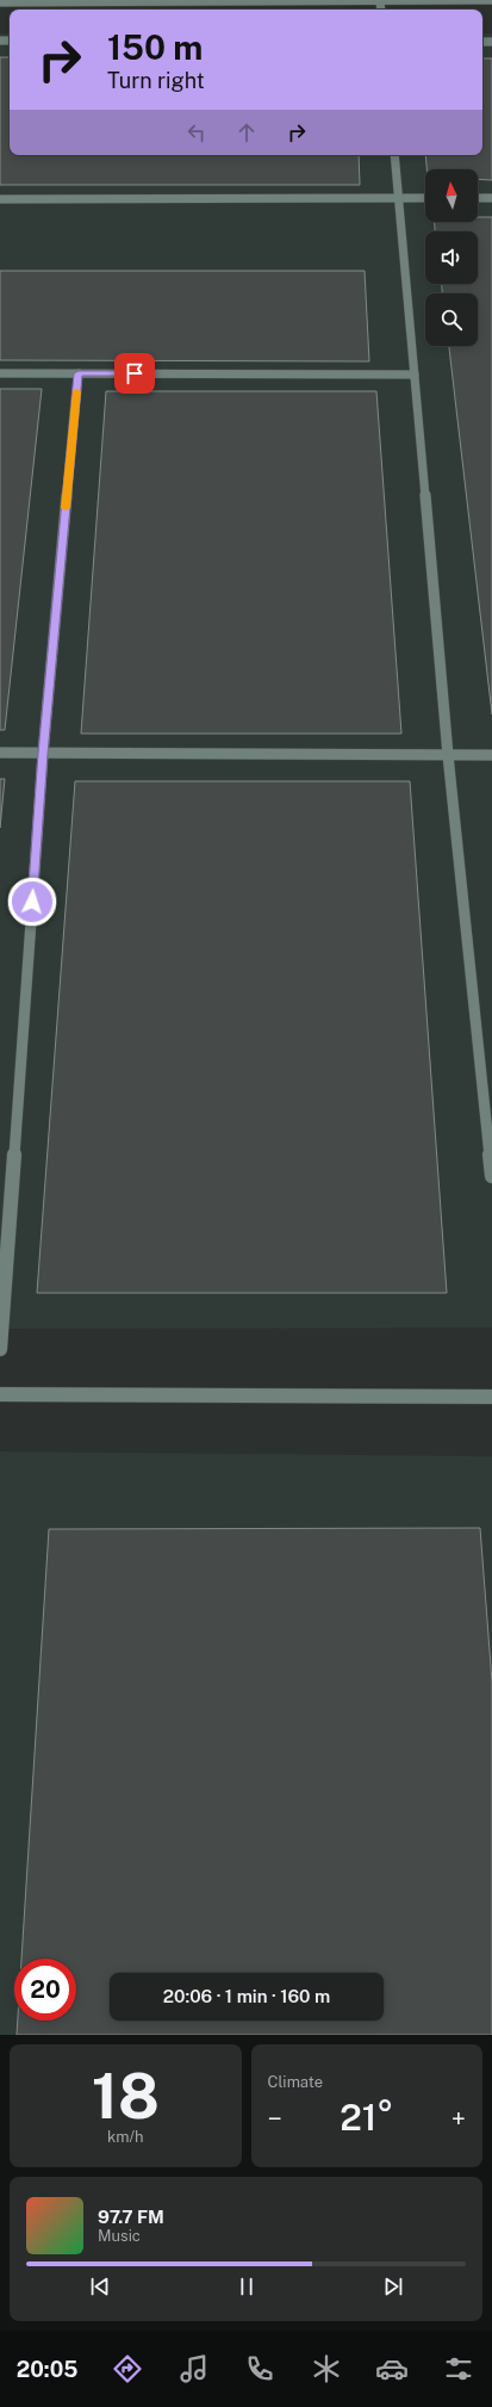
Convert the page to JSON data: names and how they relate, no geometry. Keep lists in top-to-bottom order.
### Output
{
  "north": "top",
  "page": {
    "turn": ["150 m", "Turn right"],
    "limit": "20",
    "trip": "20:06 · 1 min · 160 m",
    "tile": [
      ["18", "km/h"],
      "Climate"
    ],
    "heat": ["−", "21°", "+"],
    "song": ["97.7 FM", "Music"],
    "tabs": "20:05"
  }
}
